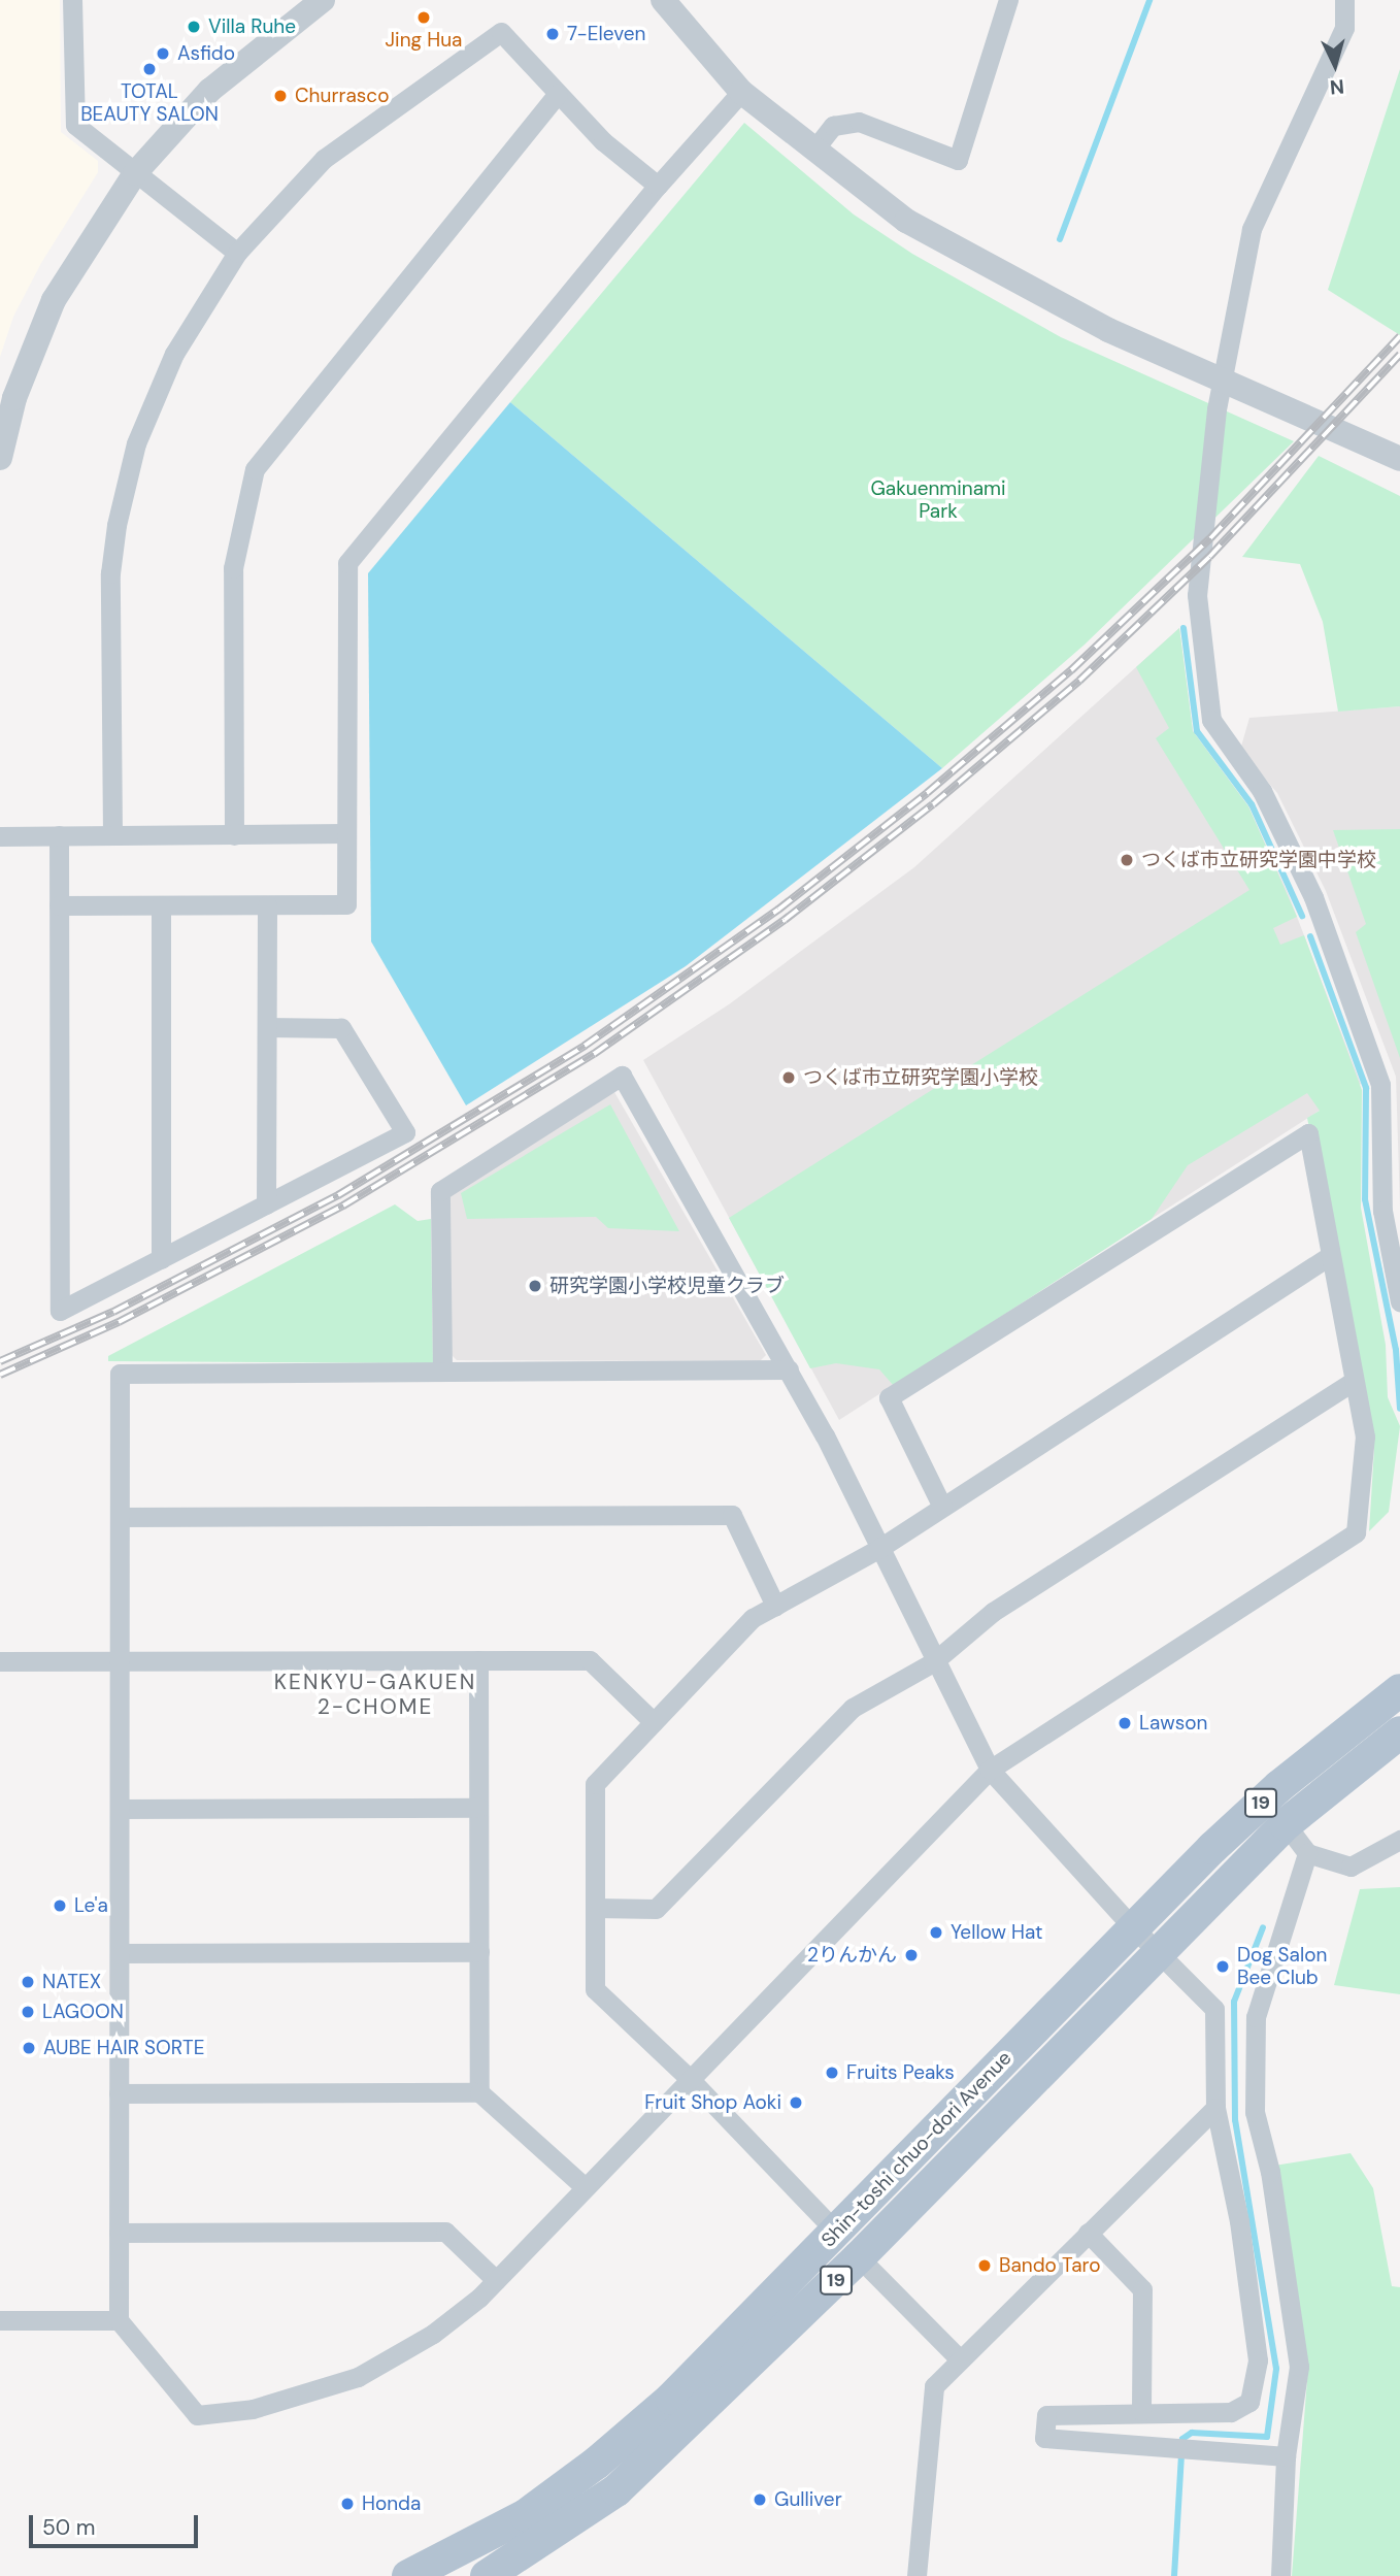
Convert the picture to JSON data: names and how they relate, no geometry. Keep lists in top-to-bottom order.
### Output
{
  "streets": {
    "main road": ["19", "Shin-toshi chuo-dori Avenue"]
  },
  "districts": ["KENKYU-GAKUEN 2-CHOME"],
  "parks": ["Gakuenminami Park"],
  "places": [
    "Jing Hua",
    "Villa Ruhe",
    "7-Eleven",
    "Asfido",
    "TOTAL BEAUTY SALON",
    "Churrasco",
    "つくば市立研究学園中学校",
    "つくば市立研究学園小学校",
    "研究学園小学校児童クラブ",
    "Lawson",
    "Le'a",
    "Yellow Hat",
    "2りんかん",
    "Dog Salon Bee Club",
    "NATEX",
    "LAGOON",
    "AUBE HAIR SORTE",
    "Fruits Peaks",
    "Fruit Shop Aoki",
    "Bando Taro",
    "Gulliver",
    "Honda"
  ],
  "scale_bar": "50 m",
  "north": "bottom"
}
